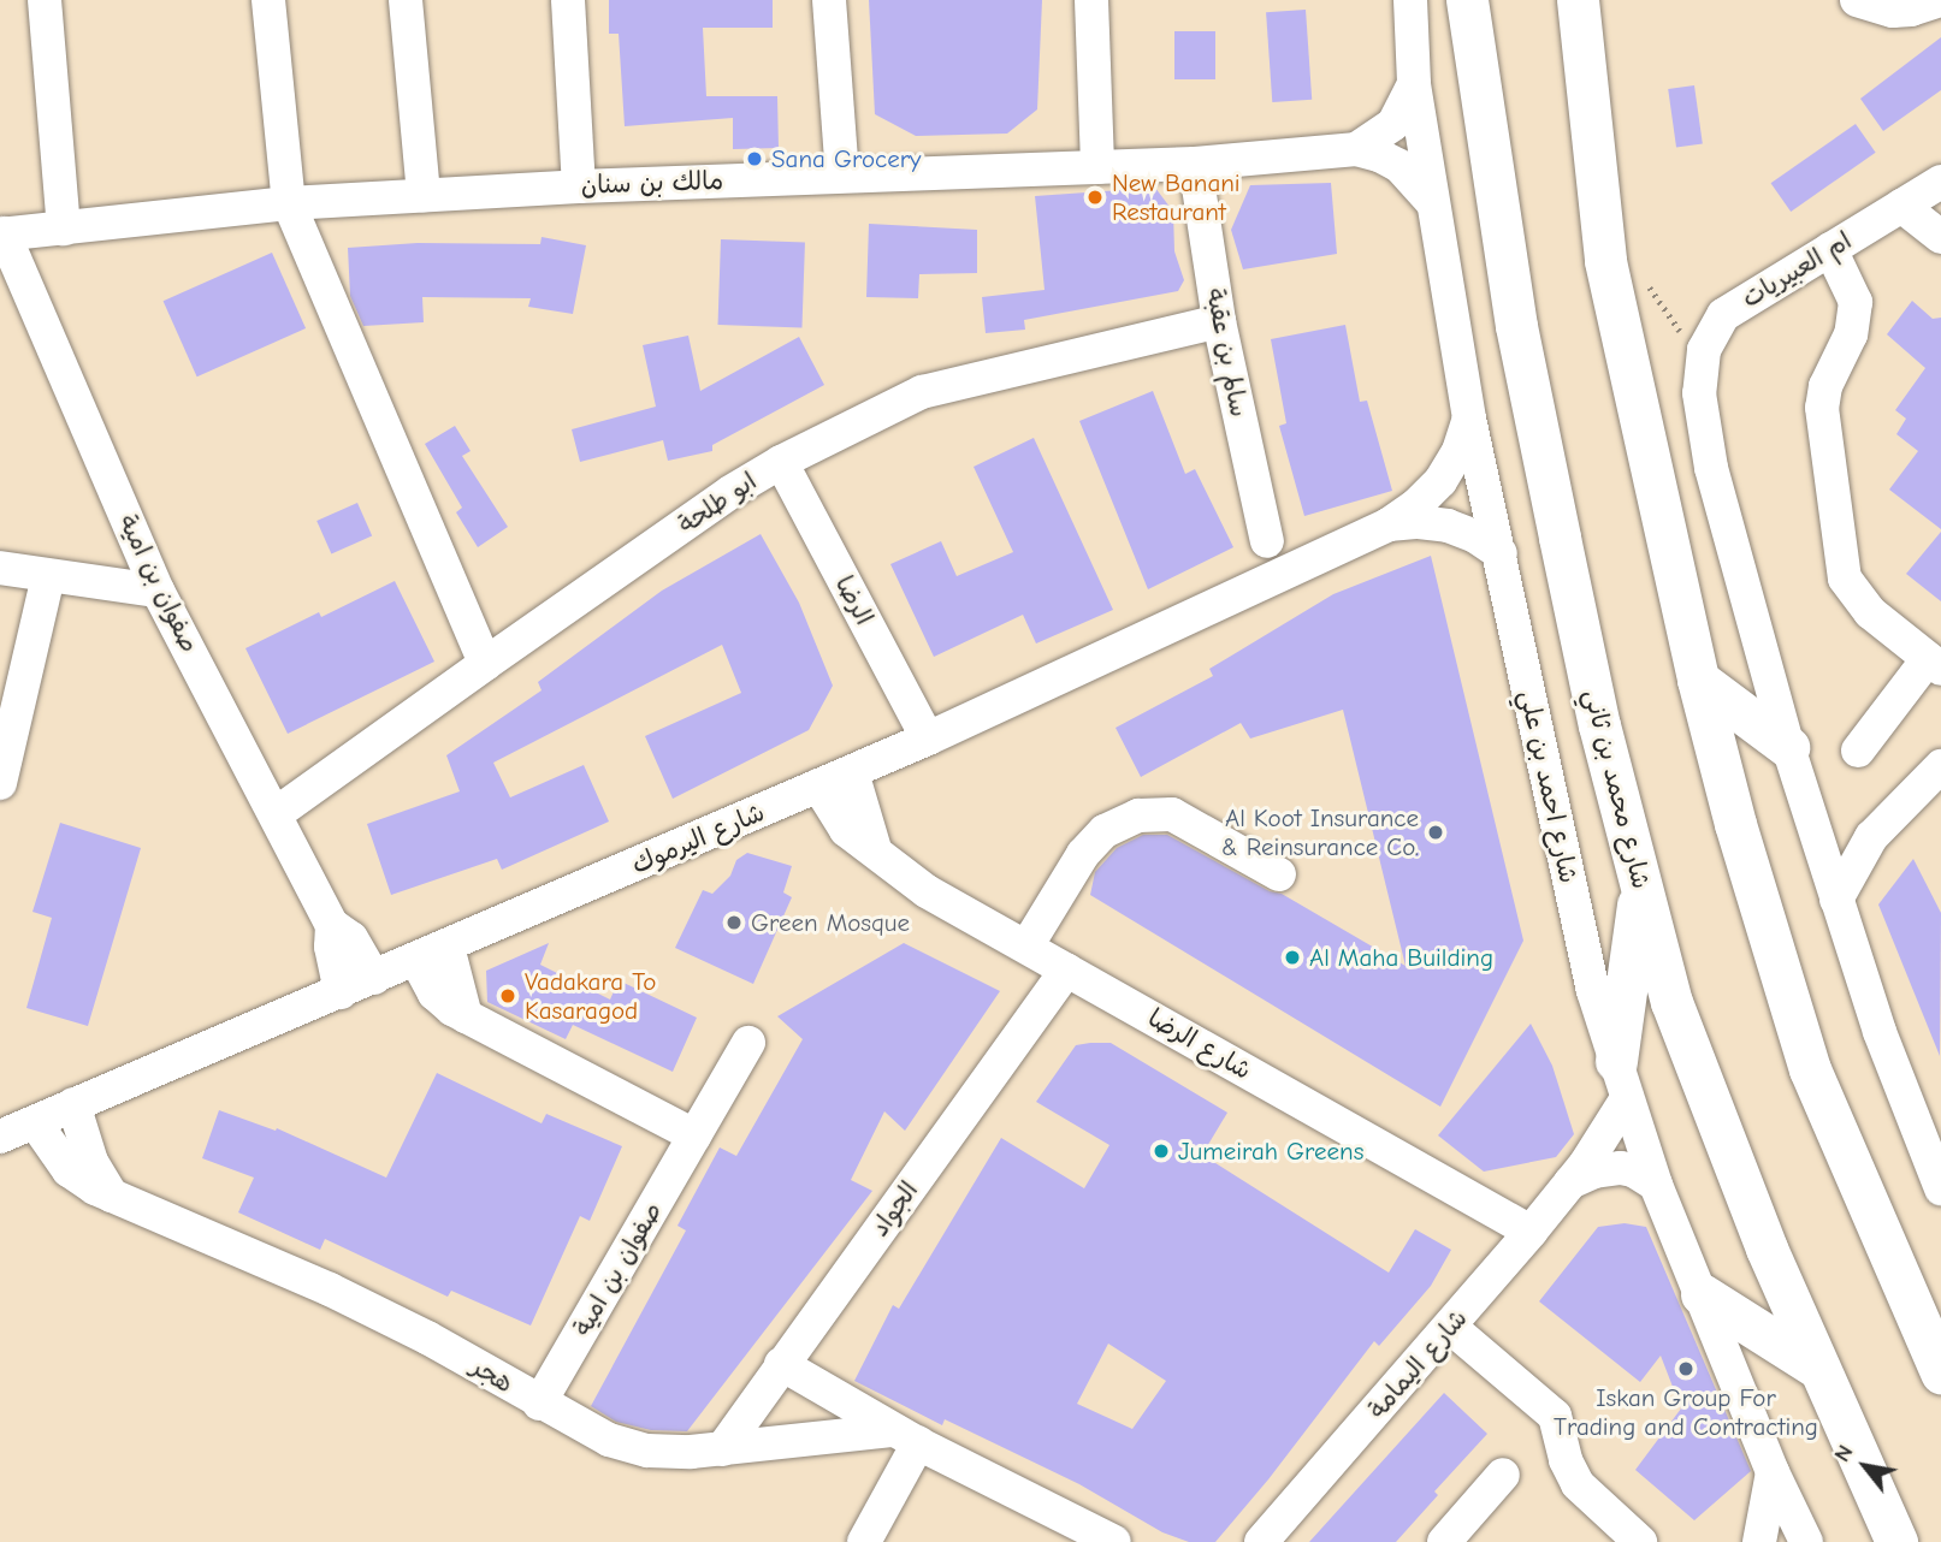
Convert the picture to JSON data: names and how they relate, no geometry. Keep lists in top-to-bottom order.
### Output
{
  "streets": {
    "main road": ["شارع محمد بن ثاني"],
    "street": [
      "مالك بن سنان",
      "ام العبيريات",
      "سالم بن عقبة",
      "ابو طلحة",
      "صفوان بن امية",
      "الرضا",
      "شارع احمد بن علي",
      "شارع اليرموك",
      "شارع الرضا",
      "الجواد",
      "شارع اليمامة",
      "هجر"
    ]
  },
  "crossings": [
    ["مالك بن سنان", "سالم بن عقبة"],
    ["مالك بن سنان", "صفوان بن امية"],
    ["مالك بن سنان", "شارع احمد بن علي"],
    ["سالم بن عقبة", "ابو طلحة"],
    ["ابو طلحة", "صفوان بن امية"],
    ["ابو طلحة", "الرضا"],
    ["صفوان بن امية", "شارع اليرموك"],
    ["صفوان بن امية", "هجر"],
    ["الرضا", "شارع اليرموك"],
    ["شارع احمد بن علي", "شارع اليرموك"],
    ["شارع احمد بن علي", "شارع اليمامة"],
    ["شارع اليرموك", "شارع الرضا"],
    ["شارع اليرموك", "هجر"],
    ["شارع الرضا", "الجواد"],
    ["شارع الرضا", "شارع اليمامة"],
    ["الجواد", "هجر"]
  ],
  "places": [
    "Sana Grocery",
    "New Banani Restaurant",
    "Al Koot Insurance & Reinsurance Co.",
    "Green Mosque",
    "Al Maha Building",
    "Vadakara To Kasaragod",
    "Jumeirah Greens",
    "Iskan Group For Trading and Contracting"
  ],
  "north": "top left"
}
